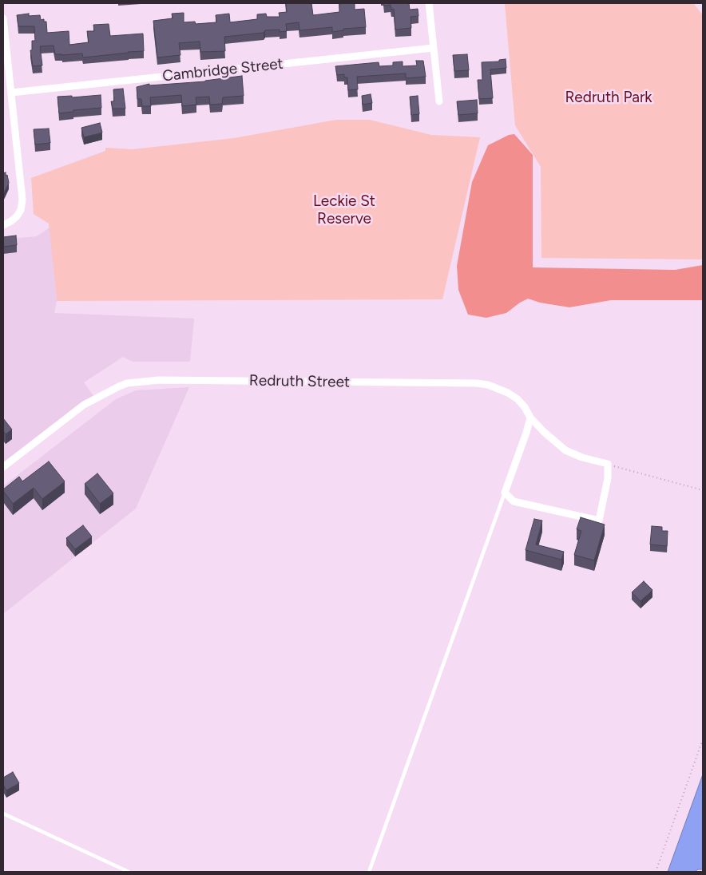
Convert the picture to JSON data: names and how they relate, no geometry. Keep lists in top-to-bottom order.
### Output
{
  "streets": {
    "street": ["Cambridge Street", "Redruth Street"]
  },
  "parks": ["Redruth Park", "Leckie St Reserve"]
}
